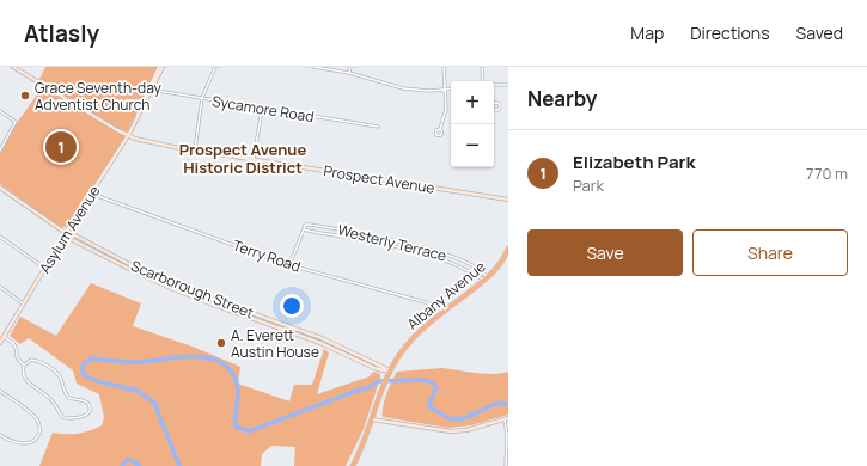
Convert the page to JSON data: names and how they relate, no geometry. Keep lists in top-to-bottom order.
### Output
{
  "streets": {
    "highway": ["Albany Avenue"],
    "main road": ["Prospect Avenue", "Asylum Avenue", "Scarborough Street"],
    "street": ["Sycamore Road", "Westerly Terrace", "Terry Road"]
  },
  "crossings": [
    ["Sycamore Road", "Asylum Avenue"],
    ["Prospect Avenue", "Asylum Avenue"],
    ["Asylum Avenue", "Terry Road"],
    ["Asylum Avenue", "Scarborough Street"],
    ["Westerly Terrace", "Albany Avenue"],
    ["Terry Road", "Albany Avenue"],
    ["Scarborough Street", "Albany Avenue"]
  ],
  "districts": ["Prospect Avenue Historic District"],
  "places": ["Grace Seventh-day Adventist Church", "A. Everett Austin House"],
  "page": {
    "header": "Atlasly",
    "nav": ["Map", "Directions", "Saved"],
    "heading": "Nearby",
    "map_buttons": ["+", "−"],
    "pins": "1",
    "list": [
      {
        "mark": "1",
        "name": "Elizabeth Park",
        "note": "Park",
        "value": "770 m"
      }
    ],
    "buttons": ["Save", "Share"]
  }
}
